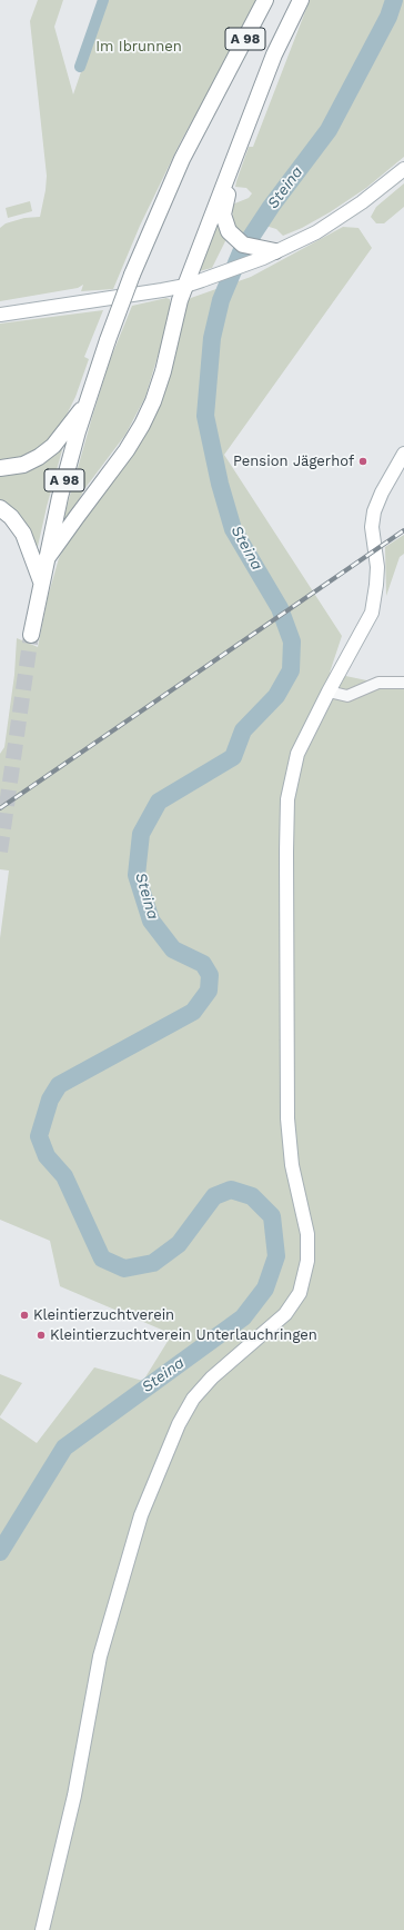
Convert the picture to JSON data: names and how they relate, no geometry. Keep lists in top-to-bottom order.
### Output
{
  "streets": {
    "highway": ["A 98"]
  },
  "water": ["Steina"],
  "parks": ["Im Ibrunnen"],
  "places": ["Pension Jägerhof", "Kleintierzuchtverein", "Kleintierzuchtverein Unterlauchringen"]
}
